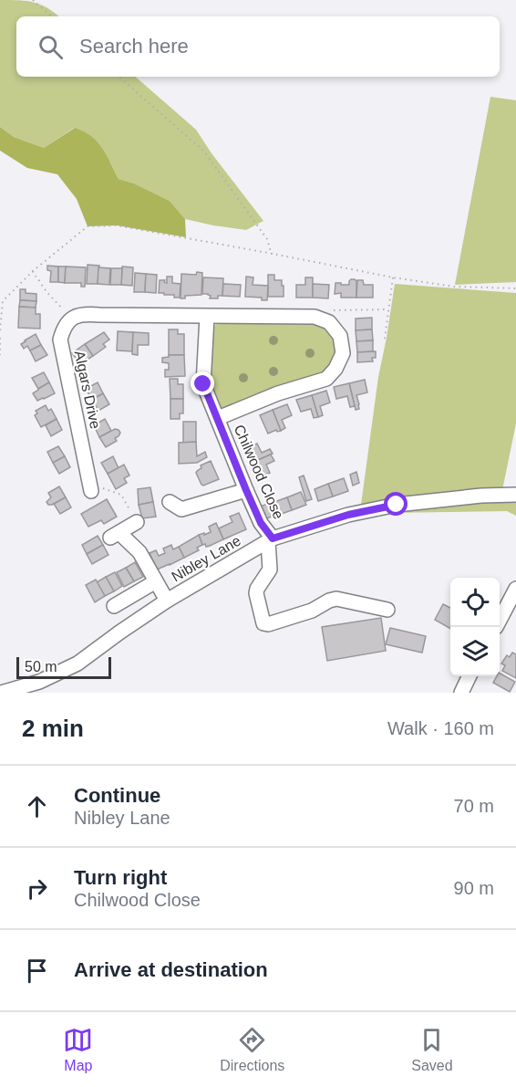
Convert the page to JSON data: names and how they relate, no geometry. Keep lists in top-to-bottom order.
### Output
{
  "streets": {
    "street": ["Algars Drive", "Chilwood Close", "Nibley Lane"]
  },
  "crossings": [
    ["Chilwood Close", "Nibley Lane"]
  ],
  "scale_bar": "50 m",
  "page": {
    "search": "Search here",
    "scale": "50 m",
    "heading": ["2 min", "Walk · 160 m"],
    "list": [
      ["Continue", "Nibley Lane", "70 m"],
      ["Turn right", "Chilwood Close", "90 m"],
      "Arrive at destination"
    ],
    "nav": ["Map", "Directions", "Saved"]
  }
}
